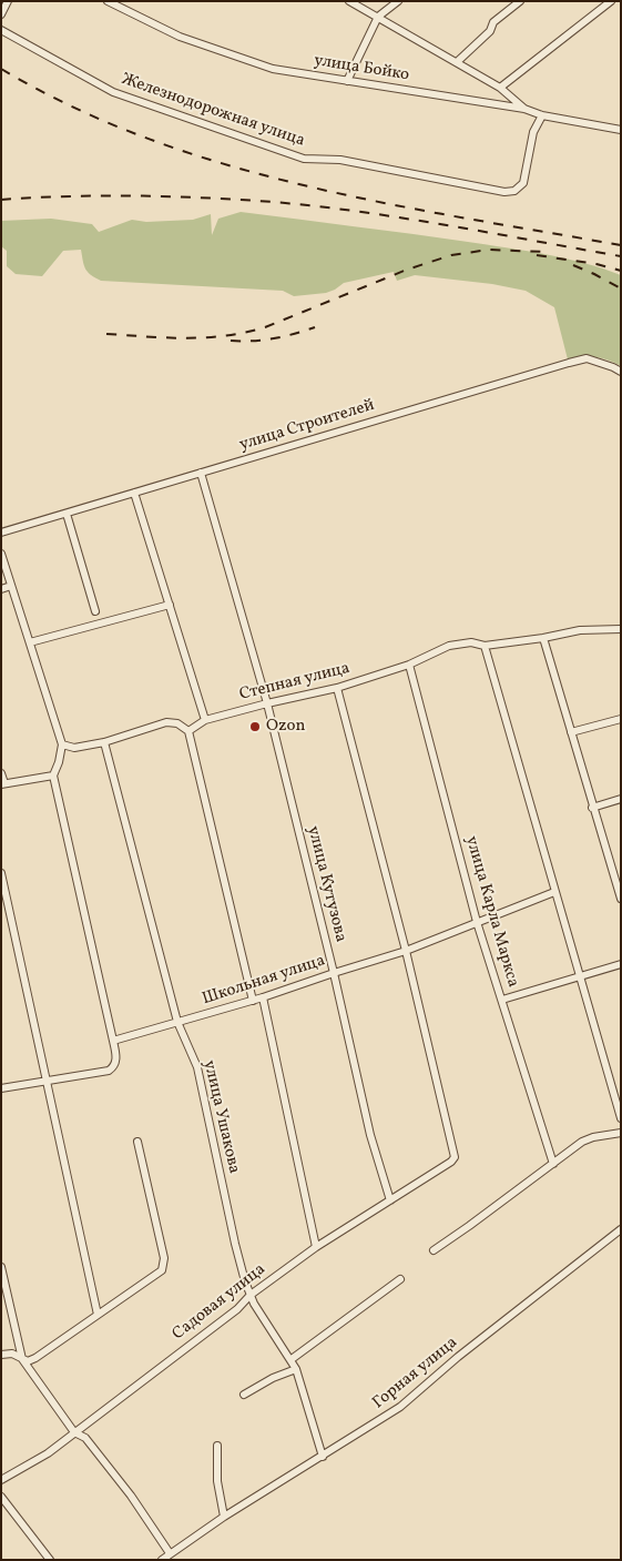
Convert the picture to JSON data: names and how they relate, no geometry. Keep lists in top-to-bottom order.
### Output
{
  "streets": {
    "street": [
      "улица Бойко",
      "Железнодорожная улица",
      "улица Строителей",
      "Степная улица",
      "улица Кутузова",
      "улица Карла Маркса",
      "Школьная улица",
      "улица Ушакова",
      "Садовая улица",
      "Горная улица"
    ]
  },
  "crossings": [
    ["улица Бойко", "Железнодорожная улица"],
    ["улица Строителей", "улица Кутузова"],
    ["Степная улица", "улица Кутузова"],
    ["Степная улица", "улица Карла Маркса"],
    ["улица Кутузова", "Школьная улица"],
    ["улица Кутузова", "Садовая улица"],
    ["улица Карла Маркса", "Школьная улица"],
    ["Школьная улица", "улица Ушакова"],
    ["Школьная улица", "Садовая улица"],
    ["улица Ушакова", "Садовая улица"],
    ["улица Ушакова", "Горная улица"]
  ],
  "places": ["Ozon"]
}
